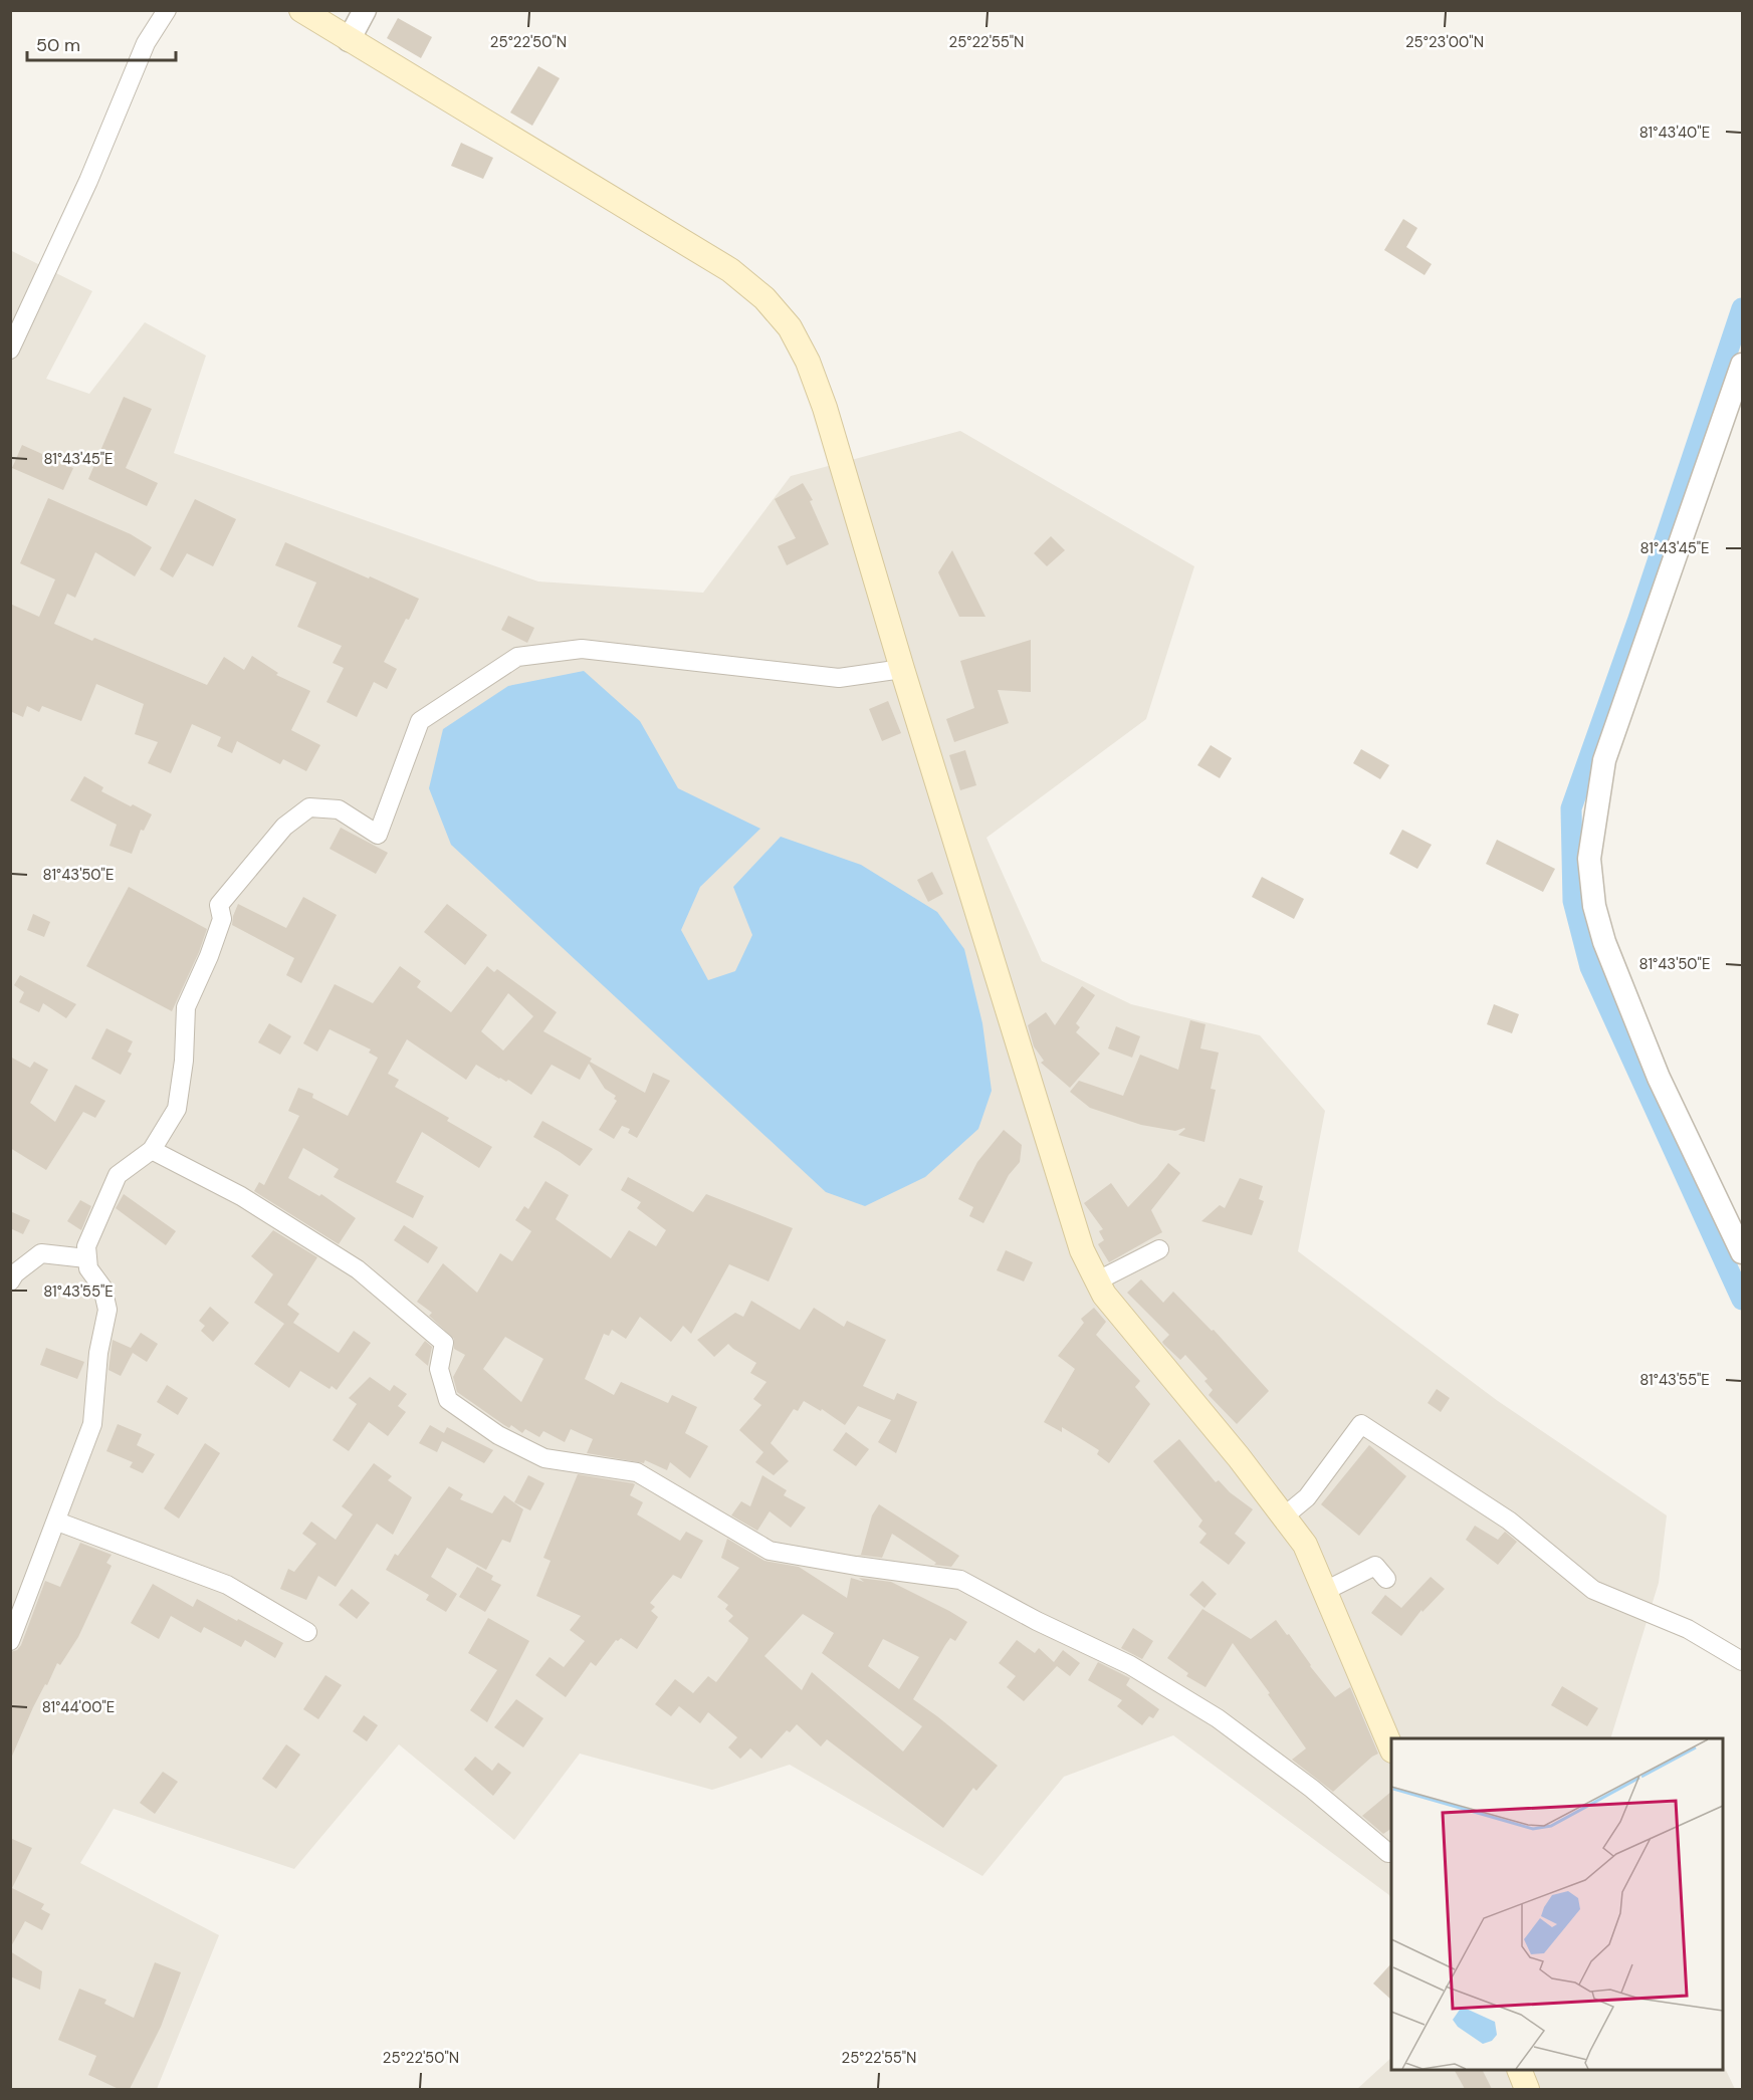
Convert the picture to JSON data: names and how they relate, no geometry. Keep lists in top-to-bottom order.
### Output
{
  "scale_bar": "50 m",
  "coordinates": [
    "25°22'50\"N",
    "25°22'55\"N",
    "25°23'00\"N",
    "81°43'40\"E",
    "81°43'45\"E",
    "81°43'50\"E",
    "81°43'55\"E",
    "81°44'00\"E"
  ]
}
